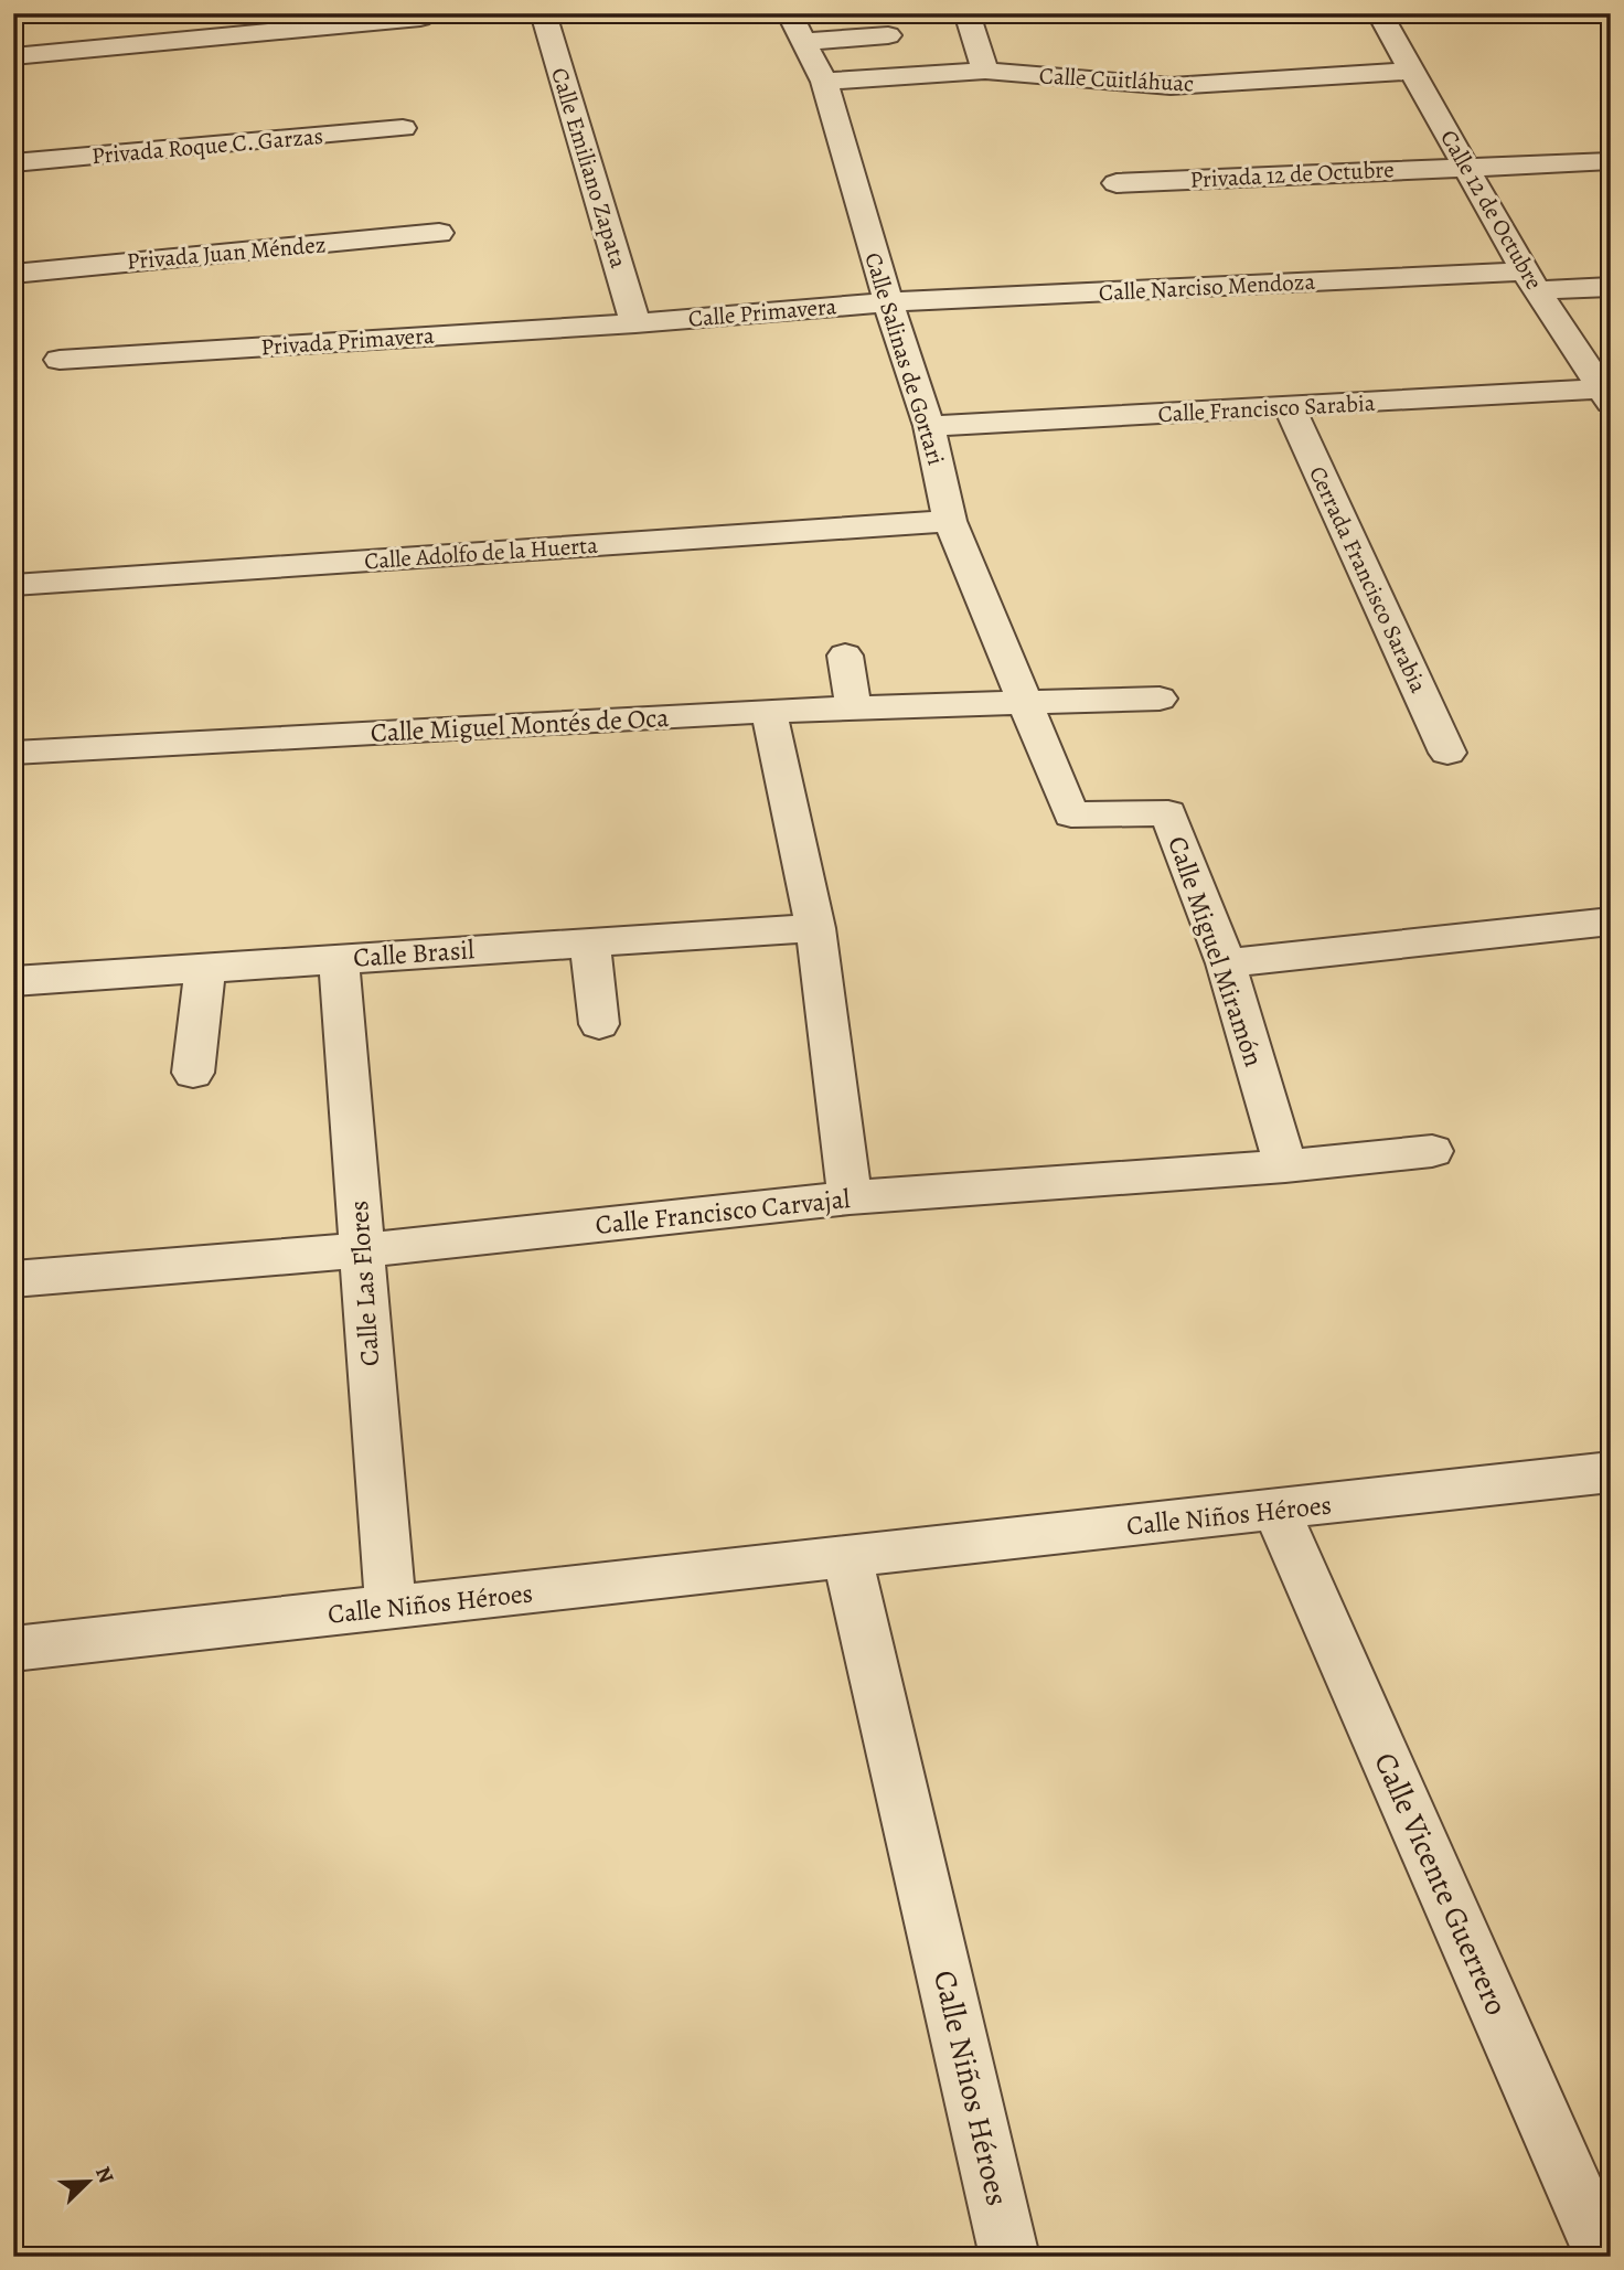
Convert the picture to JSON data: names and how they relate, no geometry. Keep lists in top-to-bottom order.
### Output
{
  "streets": {
    "street": [
      "Calle Cuitláhuac",
      "Privada Roque C. Garzas",
      "Calle Emiliano Zapata",
      "Privada 12 de Octubre",
      "Calle 12 de Octubre",
      "Privada Juan Méndez",
      "Calle Narciso Mendoza",
      "Calle Primavera",
      "Privada Primavera",
      "Calle Salinas de Gortari",
      "Calle Francisco Sarabia",
      "Calle Adolfo de la Huerta",
      "Cerrada Francisco Sarabia",
      "Calle Miguel Montés de Oca",
      "Calle Miguel Miramón",
      "Calle Brasil",
      "Calle Francisco Carvajal",
      "Calle Las Flores",
      "Calle Niños Héroes",
      "Calle Vicente Guerrero"
    ]
  },
  "crossings": [
    ["Calle Cuitláhuac", "Calle 12 de Octubre"],
    ["Calle Cuitláhuac", "Calle Salinas de Gortari"],
    ["Calle Emiliano Zapata", "Calle Primavera"],
    ["Calle Emiliano Zapata", "Privada Primavera"],
    ["Privada 12 de Octubre", "Calle 12 de Octubre"],
    ["Calle 12 de Octubre", "Calle Narciso Mendoza"],
    ["Calle 12 de Octubre", "Calle Francisco Sarabia"],
    ["Calle Narciso Mendoza", "Calle Primavera"],
    ["Calle Narciso Mendoza", "Calle Salinas de Gortari"],
    ["Calle Primavera", "Privada Primavera"],
    ["Calle Primavera", "Calle Salinas de Gortari"],
    ["Calle Salinas de Gortari", "Calle Francisco Sarabia"],
    ["Calle Salinas de Gortari", "Calle Adolfo de la Huerta"],
    ["Calle Salinas de Gortari", "Calle Miguel Montés de Oca"],
    ["Calle Salinas de Gortari", "Calle Miguel Miramón"],
    ["Calle Francisco Sarabia", "Cerrada Francisco Sarabia"],
    ["Calle Miguel Montés de Oca", "Calle Miguel Miramón"],
    ["Calle Miguel Miramón", "Calle Francisco Carvajal"],
    ["Calle Brasil", "Calle Las Flores"],
    ["Calle Francisco Carvajal", "Calle Las Flores"],
    ["Calle Las Flores", "Calle Niños Héroes"],
    ["Calle Niños Héroes", "Calle Vicente Guerrero"]
  ],
  "north": "top right"
}
